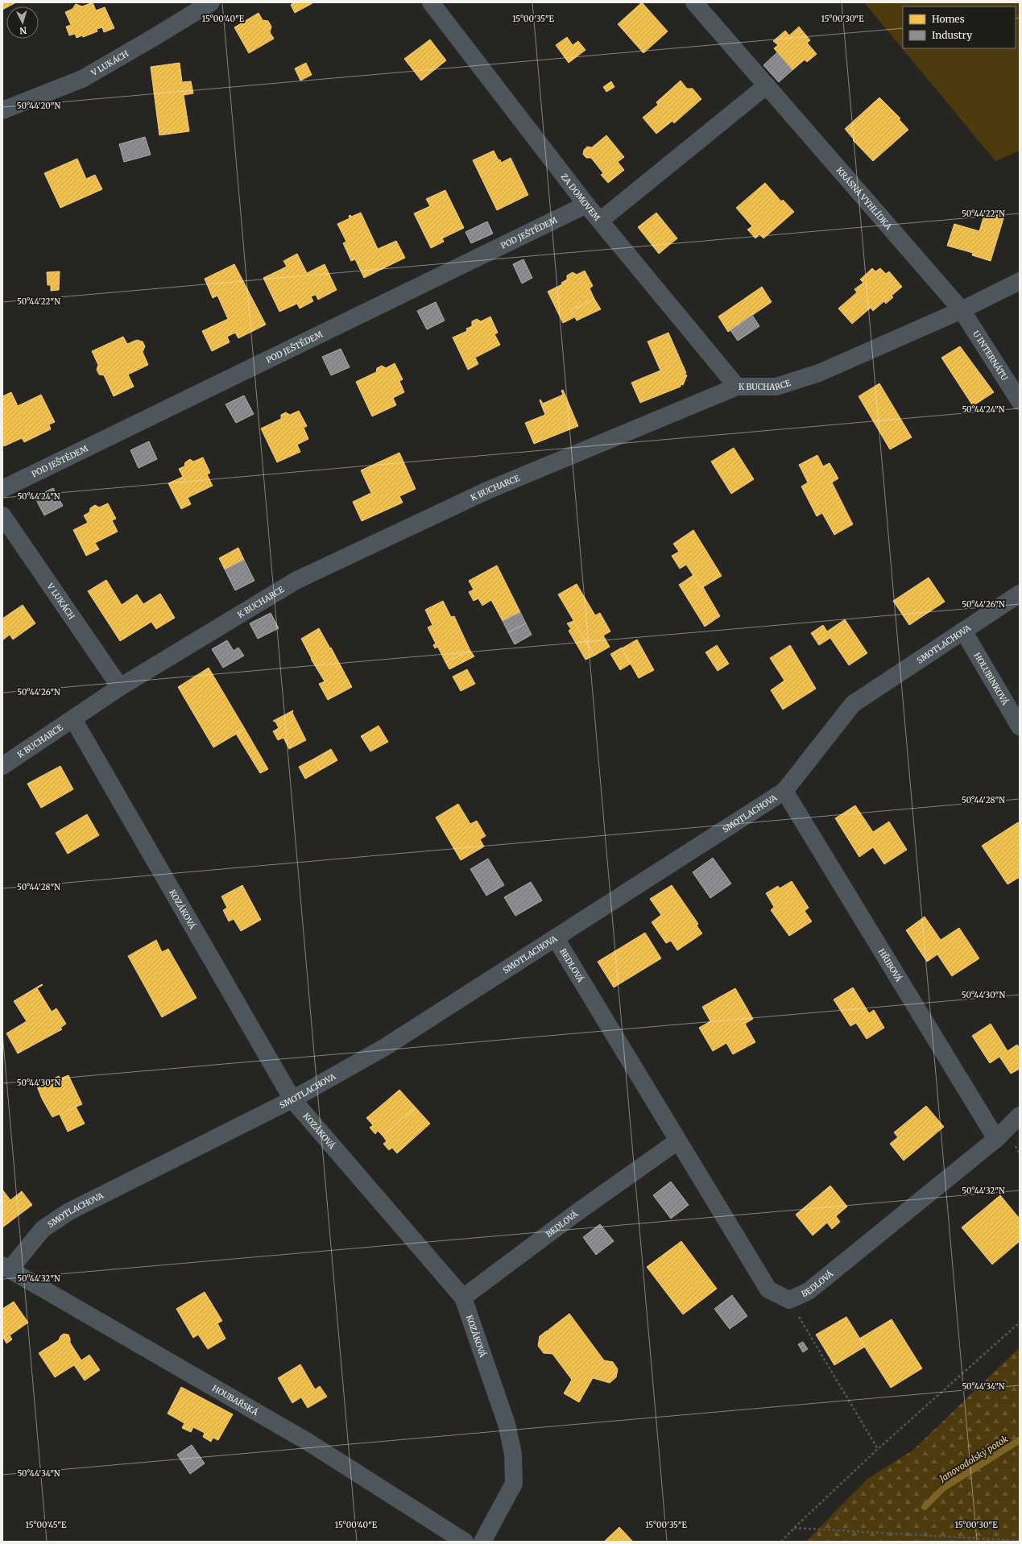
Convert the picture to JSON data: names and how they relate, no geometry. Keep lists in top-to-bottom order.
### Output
{
  "streets": {
    "street": [
      "V LUKÁCH",
      "ZA DOMOVEM",
      "KRÁSNÁ VYHLÍDKA",
      "POD JEŠTĚDEM",
      "U INTERNÁTU",
      "K BUCHARCE",
      "SMOTLACHOVA",
      "HOLUBINKOVÁ",
      "KOZÁKOVÁ",
      "BEDLOVÁ",
      "HŘIBOVÁ",
      "HOUBAŘSKÁ"
    ]
  },
  "crossings": [
    ["V LUKÁCH", "K BUCHARCE"],
    ["ZA DOMOVEM", "POD JEŠTĚDEM"],
    ["ZA DOMOVEM", "K BUCHARCE"],
    ["KRÁSNÁ VYHLÍDKA", "U INTERNÁTU"],
    ["KRÁSNÁ VYHLÍDKA", "K BUCHARCE"],
    ["U INTERNÁTU", "K BUCHARCE"],
    ["K BUCHARCE", "KOZÁKOVÁ"],
    ["SMOTLACHOVA", "HOLUBINKOVÁ"],
    ["SMOTLACHOVA", "KOZÁKOVÁ"],
    ["SMOTLACHOVA", "BEDLOVÁ"],
    ["SMOTLACHOVA", "HŘIBOVÁ"],
    ["SMOTLACHOVA", "HOUBAŘSKÁ"],
    ["KOZÁKOVÁ", "BEDLOVÁ"],
    ["BEDLOVÁ", "HŘIBOVÁ"]
  ],
  "water": ["Janovodolský potok"],
  "legend": ["Homes", "Industry"],
  "north": "bottom",
  "coordinates": [
    "15°00'40\"E",
    "15°00'35\"E",
    "15°00'30\"E",
    "50°44'20\"N",
    "50°44'22\"N",
    "50°44'24\"N",
    "50°44'26\"N",
    "50°44'28\"N",
    "50°44'30\"N",
    "50°44'32\"N",
    "50°44'34\"N",
    "15°00'45\"E"
  ]
}
